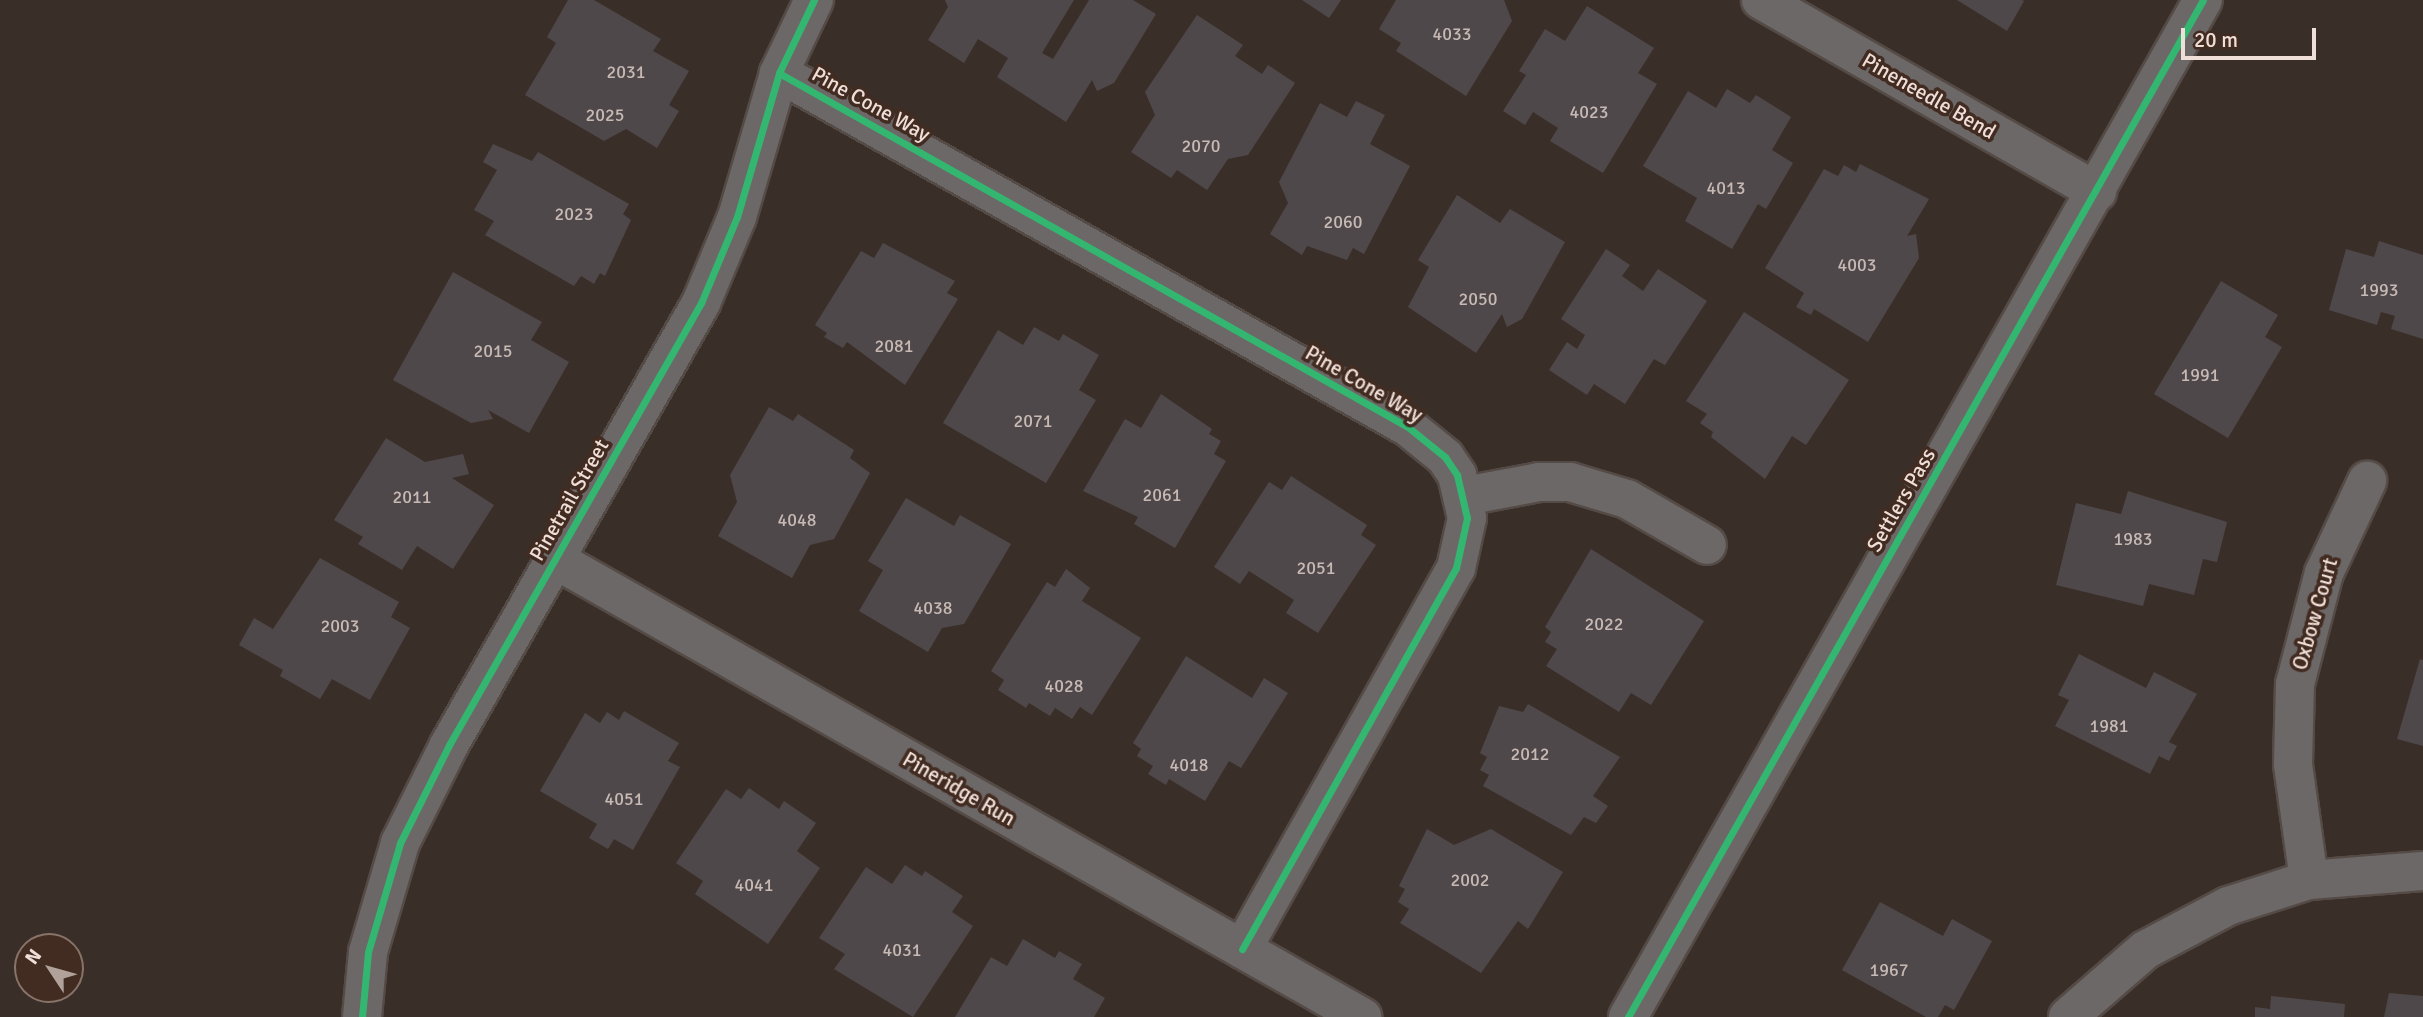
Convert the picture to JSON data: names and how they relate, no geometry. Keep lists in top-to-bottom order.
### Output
{
  "streets": {
    "street": [
      "Pineneedle Bend",
      "Pine Cone Way",
      "Pinetrail Street",
      "Settlers Pass",
      "Oxbow Court",
      "Pineridge Run"
    ]
  },
  "crossings": [
    ["Pineneedle Bend", "Settlers Pass"],
    ["Pine Cone Way", "Pinetrail Street"],
    ["Pine Cone Way", "Pineridge Run"],
    ["Pinetrail Street", "Pineridge Run"]
  ],
  "house_numbers": [
    "4033",
    "2031",
    "4023",
    "2025",
    "2070",
    "4013",
    "2023",
    "2060",
    "4003",
    "1993",
    "2050",
    "2081",
    "2015",
    "1991",
    "2071",
    "2061",
    "2011",
    "4048",
    "1983",
    "2051",
    "4038",
    "2022",
    "2003",
    "4028",
    "1981",
    "2012",
    "4018",
    "4051",
    "2002",
    "4041",
    "4031",
    "1967"
  ],
  "scale_bar": "20 m",
  "north": "top left"
}
